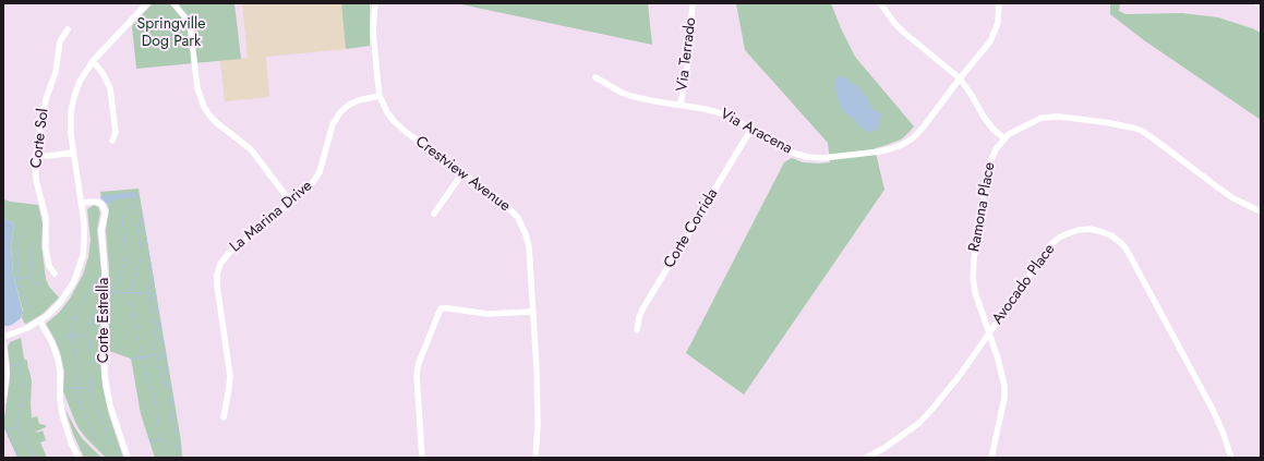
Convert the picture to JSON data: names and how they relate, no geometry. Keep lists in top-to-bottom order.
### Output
{
  "streets": {
    "street": [
      "Via Terrado",
      "Via Aracena",
      "Corte Sol",
      "Crestview Avenue",
      "Ramona Place",
      "La Marina Drive",
      "Corte Corrida",
      "Avocado Place",
      "Corte Estrella"
    ]
  },
  "crossings": [
    ["Via Terrado", "Via Aracena"],
    ["Via Aracena", "Corte Corrida"],
    ["Crestview Avenue", "La Marina Drive"],
    ["Ramona Place", "Avocado Place"]
  ],
  "parks": ["Springville Dog Park"]
}
